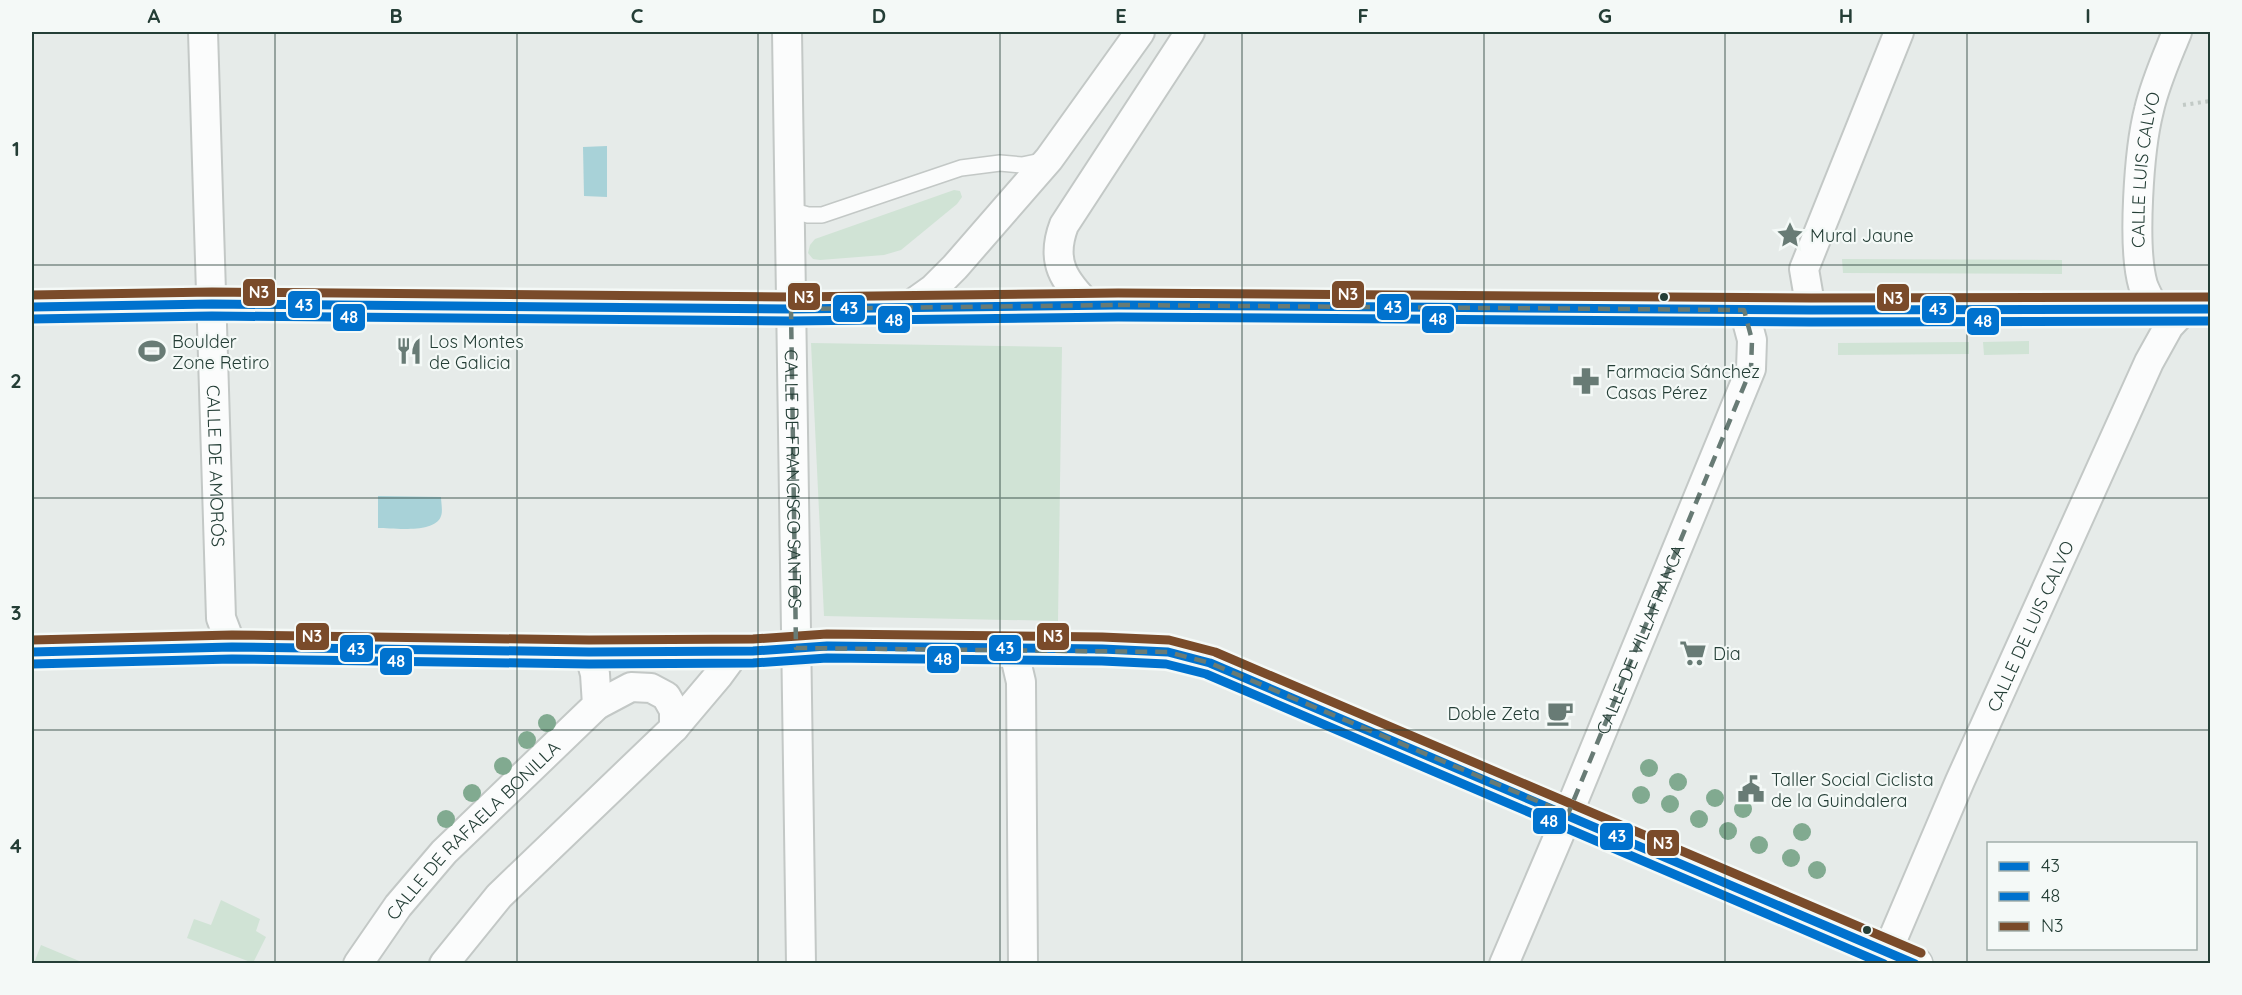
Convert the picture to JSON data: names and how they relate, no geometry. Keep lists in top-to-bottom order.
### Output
{
  "streets": {
    "street": [
      "CALLE LUIS CALVO",
      "CALLE DE AMORÓS",
      "CALLE DE FRANCISCO SANTOS",
      "CALLE DE LUIS CALVO",
      "CALLE DE VILLAFRANCA",
      "CALLE DE RAFAELA BONILLA"
    ]
  },
  "crossings": [
    ["CALLE LUIS CALVO", "CALLE DE LUIS CALVO"]
  ],
  "places": {
    "place": ["Mural Jaune"],
    "sports": ["Boulder Zone Retiro"],
    "restaurant": ["Los Montes de Galicia"],
    "pharmacy": ["Farmacia Sánchez Casas Pérez"],
    "supermarket": ["Dia"],
    "cafe": ["Doble Zeta"],
    "public building": ["Taller Social Ciclista de la Guindalera"]
  },
  "lines": ["transit line N3", "transit line 43", "transit line 48"],
  "legend": ["43", "48", "N3"],
  "grid": {
    "columns": [
      "A",
      "B",
      "C",
      "D",
      "E",
      "F",
      "G",
      "H",
      "I"
    ],
    "rows": [
      "1",
      "2",
      "3",
      "4"
    ]
  }
}
